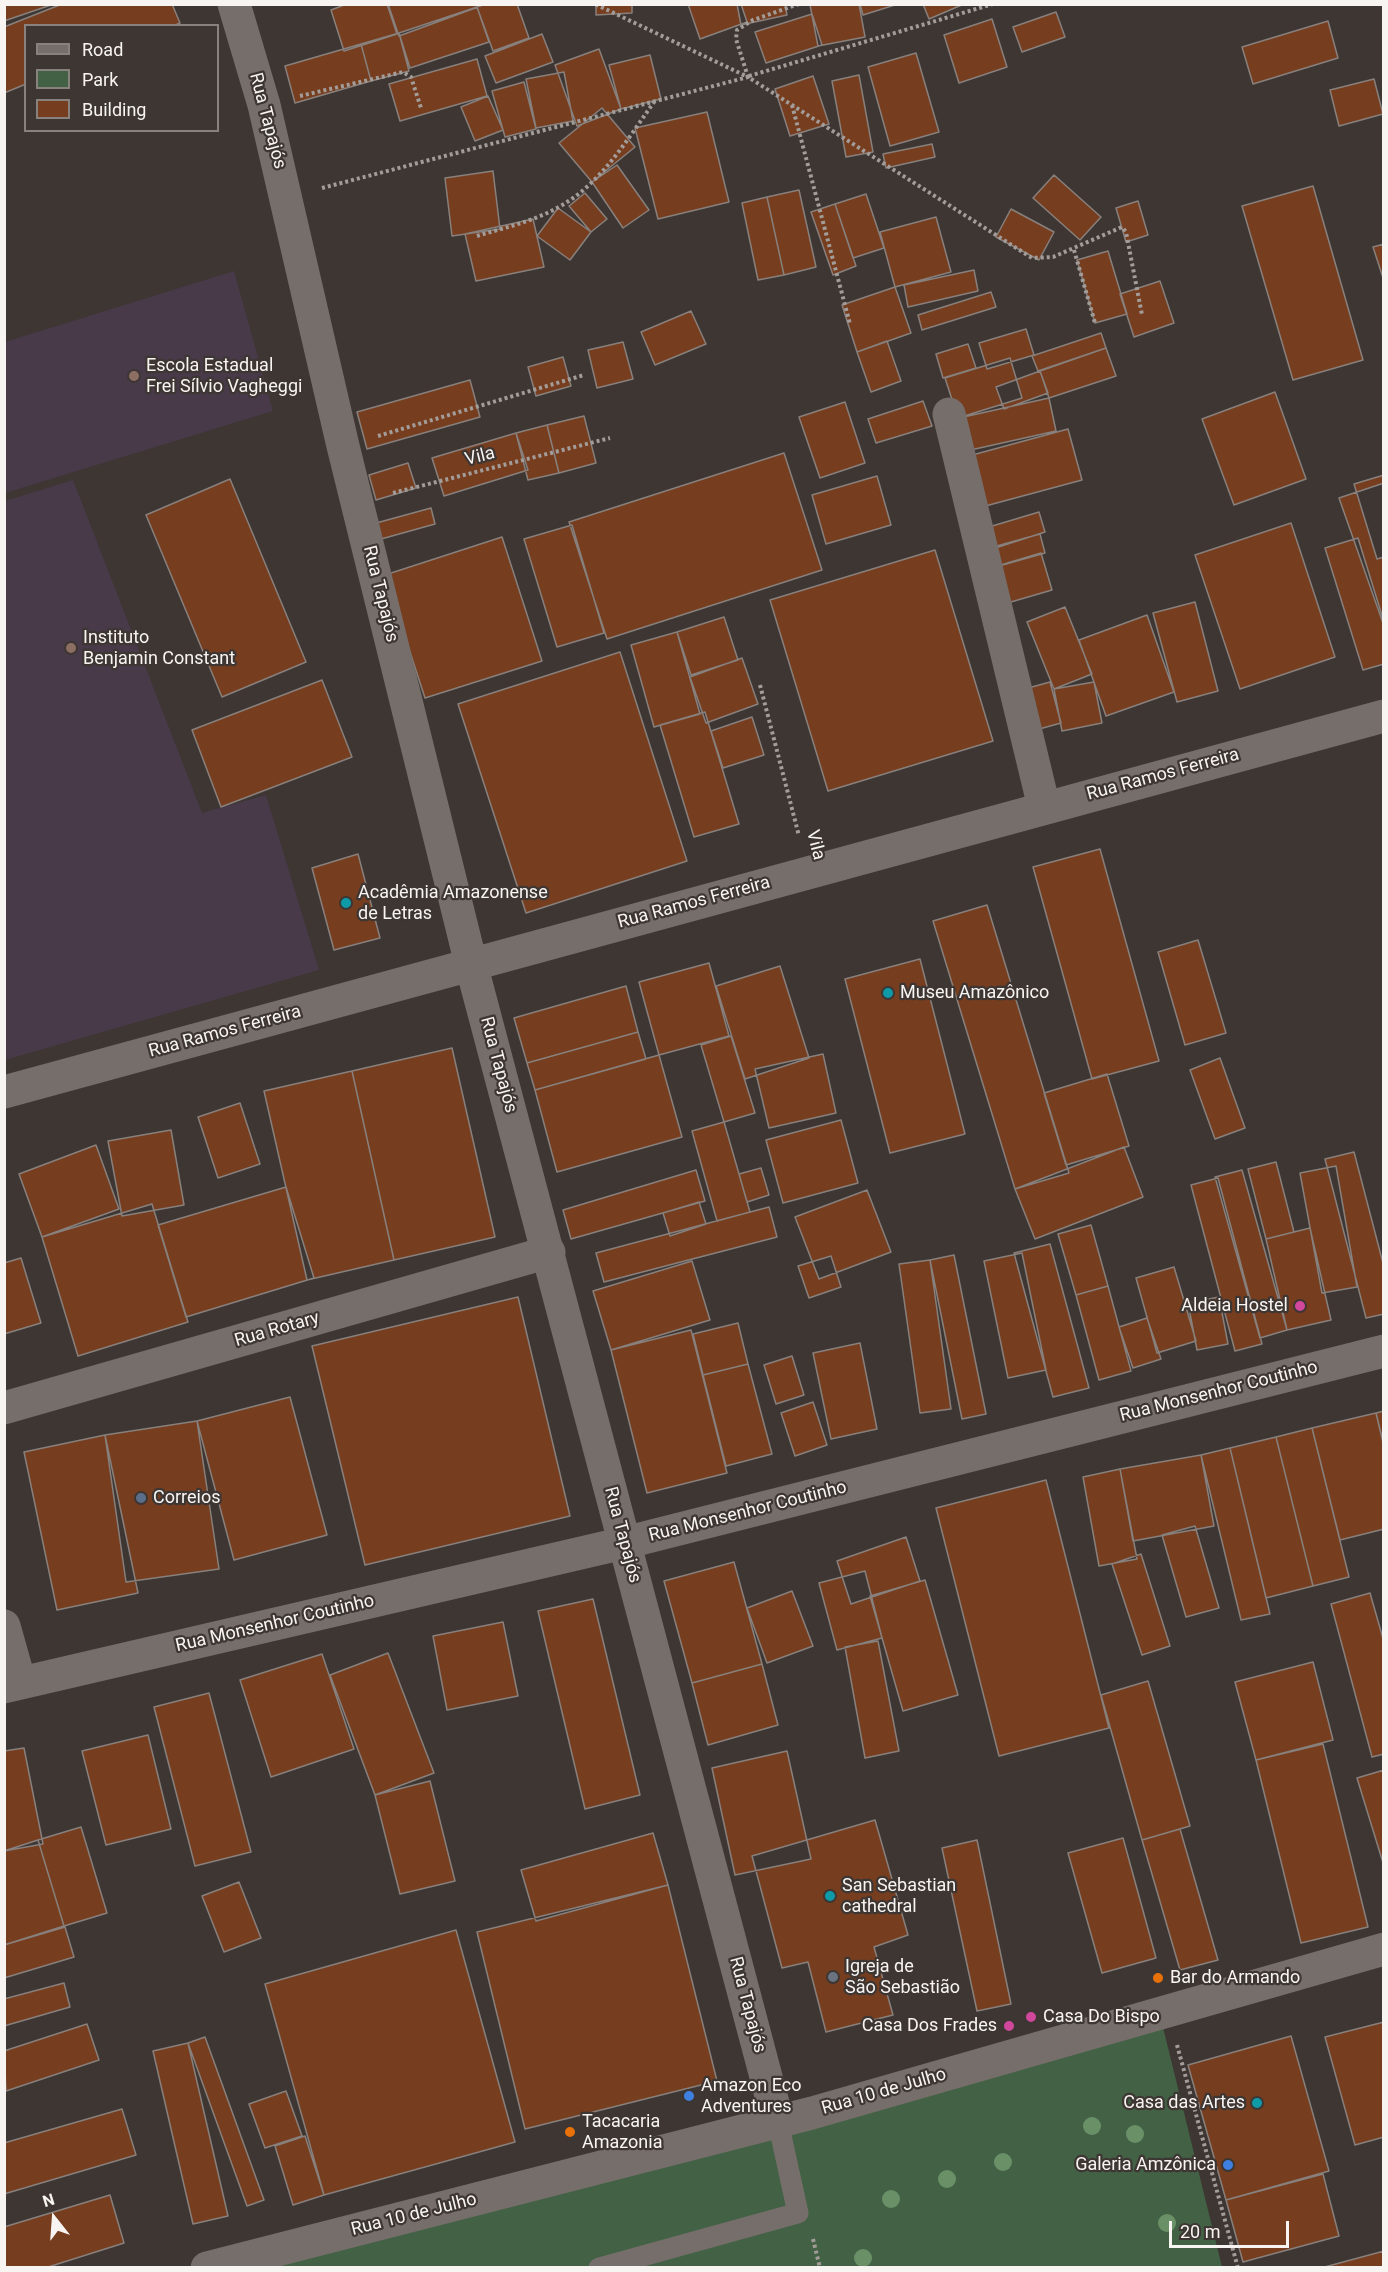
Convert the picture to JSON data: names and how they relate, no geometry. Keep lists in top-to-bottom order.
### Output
{
  "streets": {
    "street": [
      "Rua Tapajós",
      "Rua Ramos Ferreira",
      "Rua Rotary",
      "Rua Monsenhor Coutinho",
      "Rua 10 de Julho"
    ],
    "path": ["Vila"]
  },
  "crossings": [
    ["Rua Tapajós", "Vila"],
    ["Rua Tapajós", "Rua Ramos Ferreira"],
    ["Rua Tapajós", "Rua Rotary"],
    ["Rua Tapajós", "Rua Monsenhor Coutinho"],
    ["Rua Tapajós", "Rua 10 de Julho"],
    ["Vila", "Rua Ramos Ferreira"]
  ],
  "places": [
    "Escola Estadual Frei Sílvio Vagheggi",
    "Instituto Benjamin Constant",
    "Acadêmia Amazonense de Letras",
    "Museu Amazônico",
    "Aldeia Hostel",
    "Correios",
    "San Sebastian cathedral",
    "Igreja de São Sebastião",
    "Bar do Armando",
    "Casa Do Bispo",
    "Casa Dos Frades",
    "Amazon Eco Adventures",
    "Casa das Artes",
    "Tacacaria Amazonia",
    "Galeria Amzônica"
  ],
  "legend": ["Road", "Park", "Building"],
  "scale_bar": "20 m",
  "north": "top"
}
